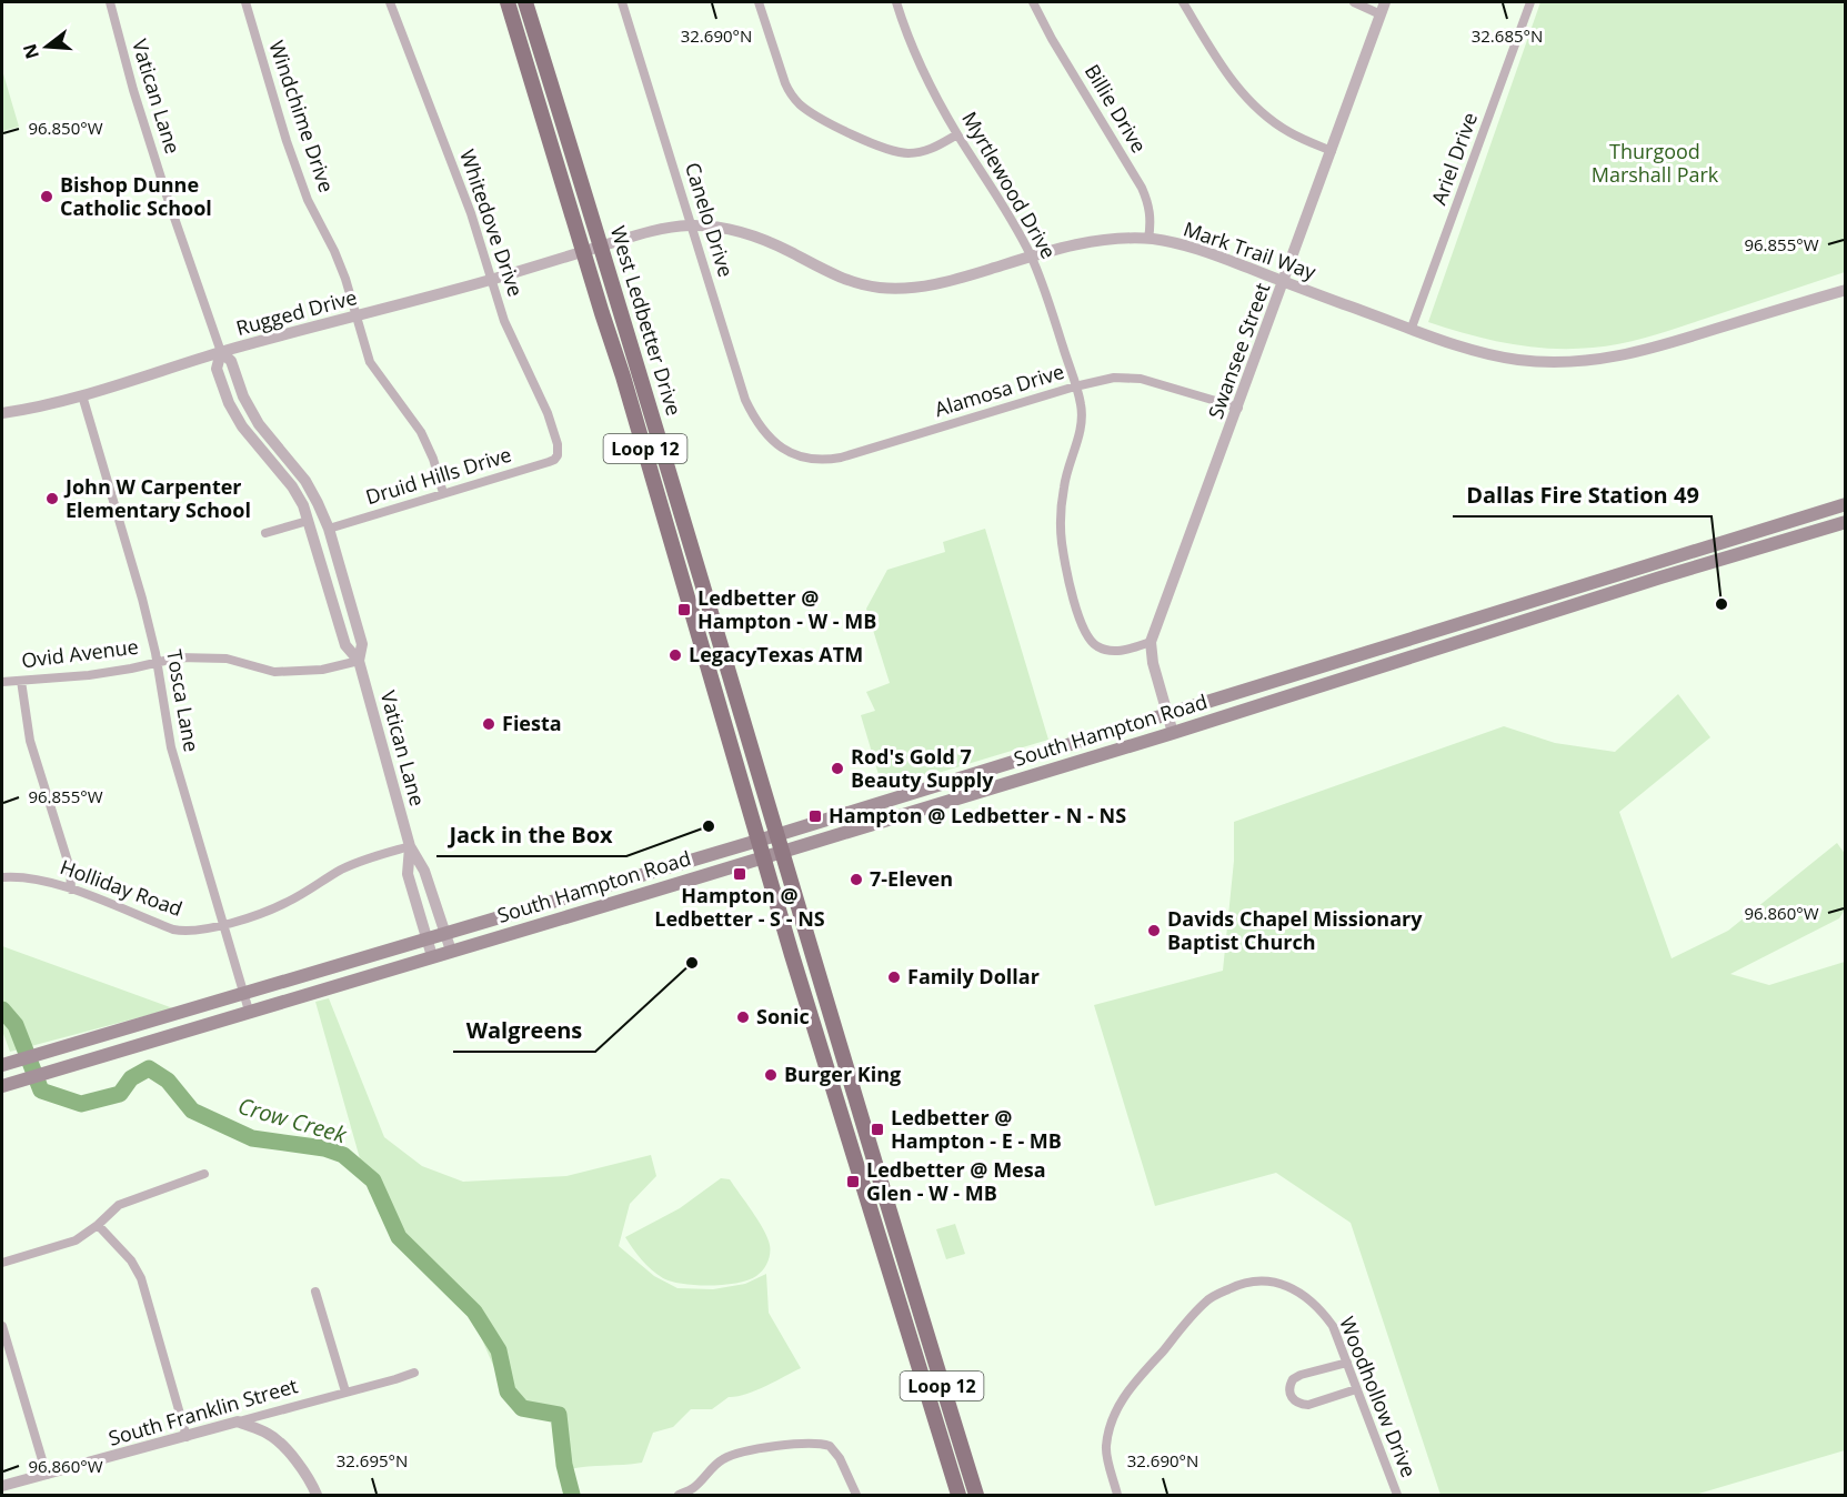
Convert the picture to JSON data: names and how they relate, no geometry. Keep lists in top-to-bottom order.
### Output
{
  "streets": {
    "main road": ["West Ledbetter Drive", "Loop 12", "South Hampton Road"],
    "street": [
      "Vatican Lane",
      "Billie Drive",
      "Windchime Drive",
      "Ariel Drive",
      "Myrtlewood Drive",
      "Canelo Drive",
      "Whitedove Drive",
      "Mark Trail Way",
      "Rugged Drive",
      "Swansee Street",
      "Alamosa Drive",
      "Druid Hills Drive",
      "Ovid Avenue",
      "Tosca Lane",
      "Holliday Road",
      "Woodhollow Drive",
      "South Franklin Street"
    ]
  },
  "crossings": [
    ["Vatican Lane", "Rugged Drive"],
    ["Vatican Lane", "Druid Hills Drive"],
    ["Vatican Lane", "Ovid Avenue"],
    ["Vatican Lane", "South Hampton Road"],
    ["Vatican Lane", "Holliday Road"],
    ["Billie Drive", "Mark Trail Way"],
    ["Windchime Drive", "Rugged Drive"],
    ["Windchime Drive", "Druid Hills Drive"],
    ["Ariel Drive", "Mark Trail Way"],
    ["Myrtlewood Drive", "Mark Trail Way"],
    ["Myrtlewood Drive", "Swansee Street"],
    ["Myrtlewood Drive", "Alamosa Drive"],
    ["Canelo Drive", "Mark Trail Way"],
    ["Canelo Drive", "Alamosa Drive"],
    ["Whitedove Drive", "Rugged Drive"],
    ["Whitedove Drive", "Druid Hills Drive"],
    ["Mark Trail Way", "Rugged Drive"],
    ["Mark Trail Way", "West Ledbetter Drive"],
    ["Mark Trail Way", "Swansee Street"],
    ["Rugged Drive", "West Ledbetter Drive"],
    ["Rugged Drive", "Tosca Lane"],
    ["West Ledbetter Drive", "South Hampton Road"],
    ["Swansee Street", "Alamosa Drive"],
    ["Ovid Avenue", "Tosca Lane"],
    ["Tosca Lane", "South Hampton Road"],
    ["Tosca Lane", "Holliday Road"]
  ],
  "water": ["Crow Creek"],
  "parks": ["Thurgood Marshall Park"],
  "places": {
    "other": [
      "Bishop Dunne Catholic School",
      "John W Carpenter Elementary School",
      "Dallas Fire Station 49",
      "LegacyTexas ATM",
      "Fiesta",
      "Rod's Gold 7 Beauty Supply",
      "Jack in the Box",
      "7-Eleven",
      "Davids Chapel Missionary Baptist Church",
      "Walgreens",
      "Family Dollar",
      "Sonic",
      "Burger King"
    ],
    "transit": [
      "Ledbetter @ Hampton - W - MB",
      "Hampton @ Ledbetter - N - NS",
      "Hampton @ Ledbetter - S - NS",
      "Ledbetter @ Hampton - E - MB",
      "Ledbetter @ Mesa Glen - W - MB"
    ]
  },
  "north": "left",
  "coordinates": [
    "32.690°N",
    "32.685°N",
    "96.850°W",
    "96.855°W",
    "96.860°W",
    "32.695°N"
  ]
}
